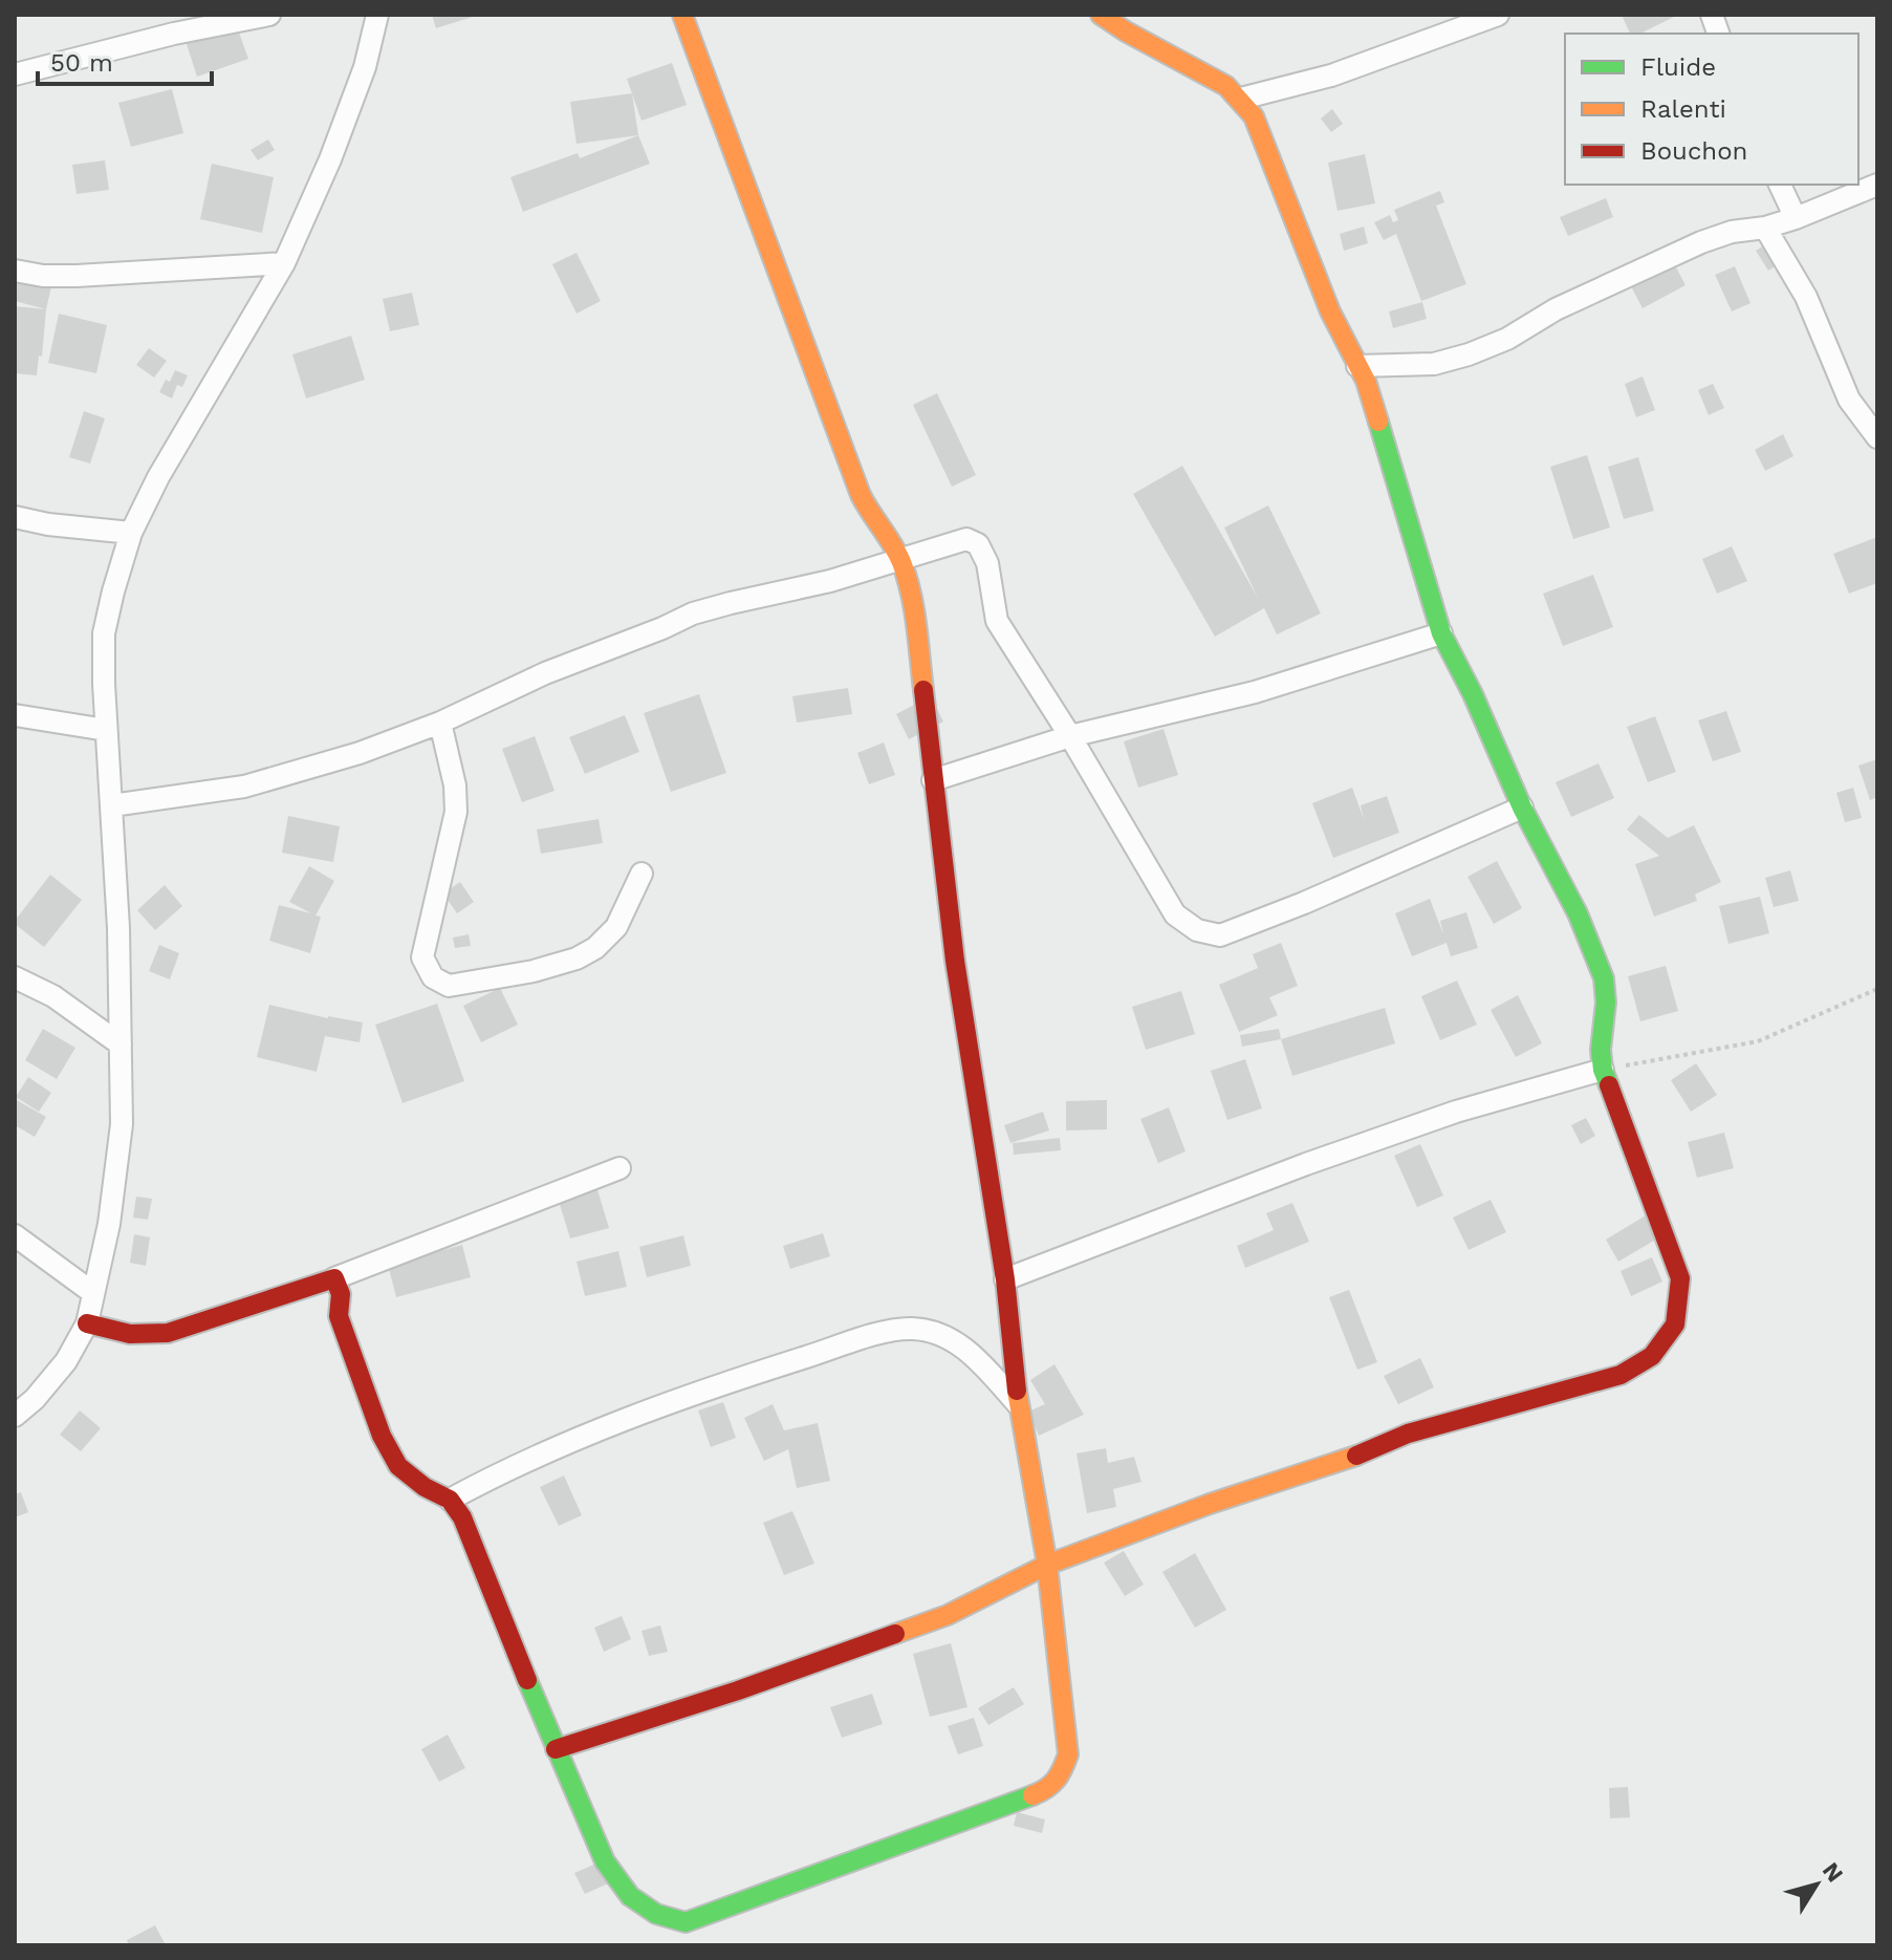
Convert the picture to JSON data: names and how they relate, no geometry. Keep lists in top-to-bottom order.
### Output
{
  "legend": ["Fluide", "Ralenti", "Bouchon"],
  "scale_bar": "50 m",
  "north": "top right"
}
